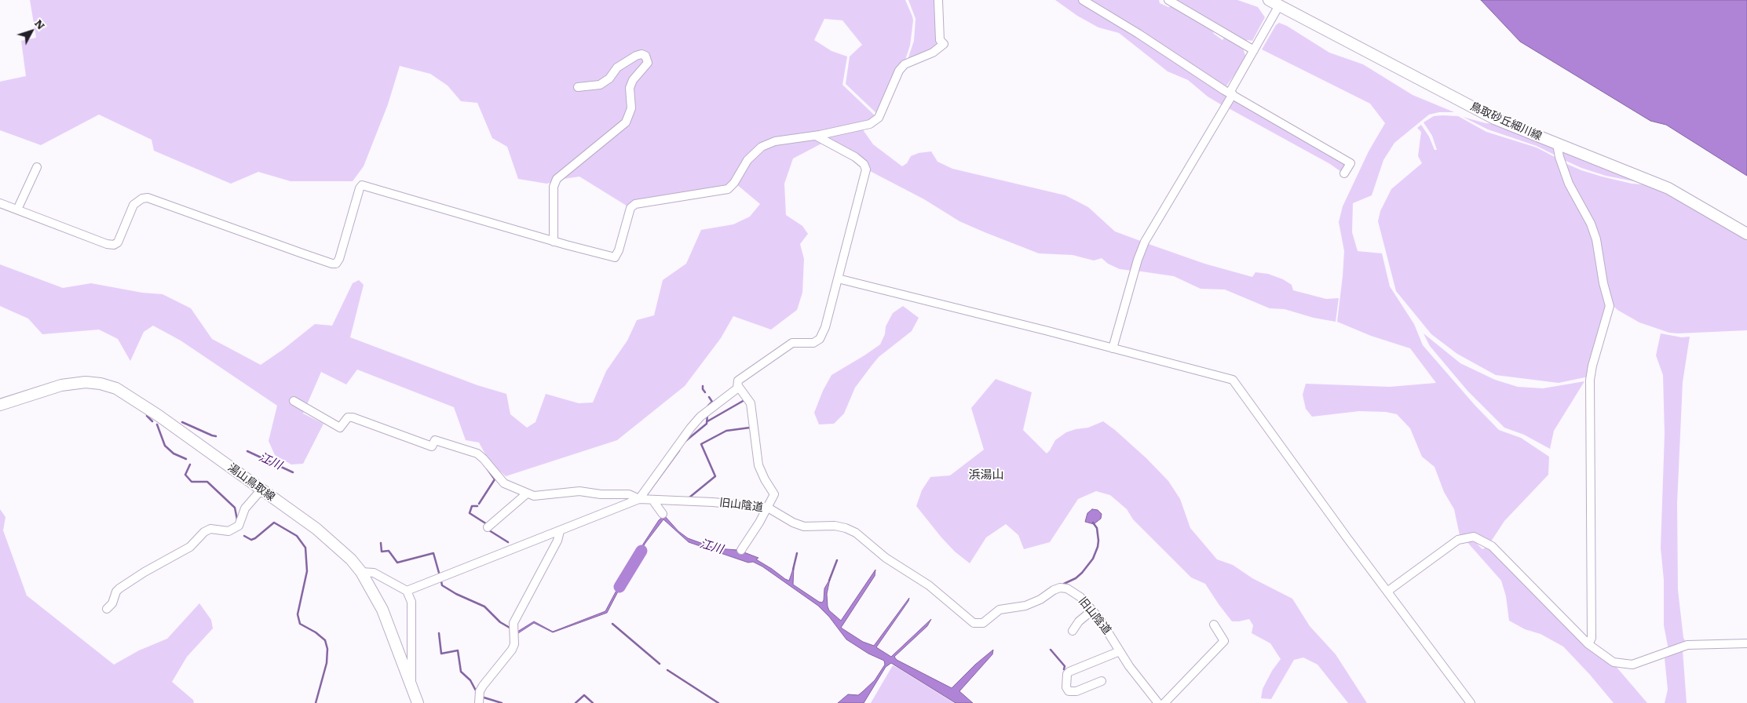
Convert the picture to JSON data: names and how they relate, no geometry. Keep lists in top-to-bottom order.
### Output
{
  "streets": {
    "main road": ["鳥取砂丘細川線", "湯山鳥取線"],
    "street": ["旧山陰道"]
  },
  "districts": ["浜湯山"],
  "water": ["江川"],
  "north": "top right"
}
